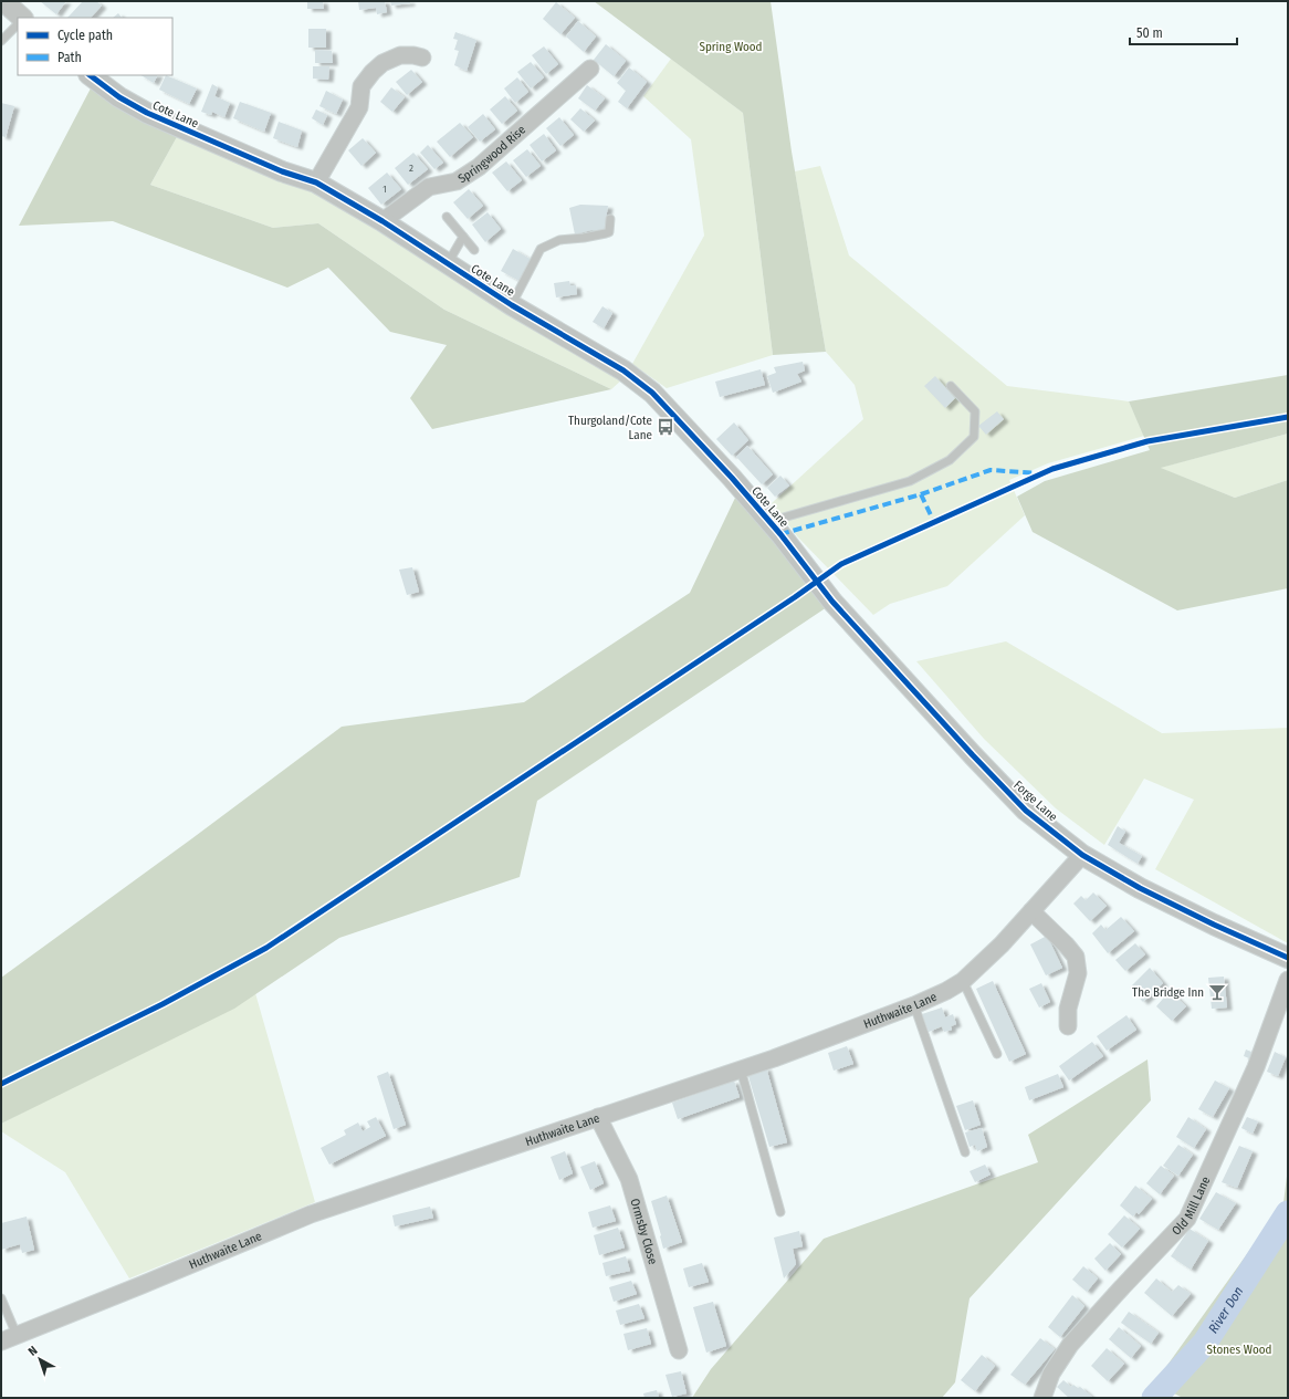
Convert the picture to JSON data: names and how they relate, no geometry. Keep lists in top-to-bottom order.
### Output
{
  "streets": {
    "street": [
      "Cote Lane",
      "Springwood Rise",
      "Forge Lane",
      "Huthwaite Lane",
      "Old Mill Lane",
      "Ormsby Close"
    ]
  },
  "crossings": [
    ["Cote Lane", "Springwood Rise"],
    ["Cote Lane", "Forge Lane"],
    ["Forge Lane", "Huthwaite Lane"],
    ["Huthwaite Lane", "Ormsby Close"]
  ],
  "water": ["River Don"],
  "parks": ["Spring Wood", "Stones Wood"],
  "places": {
    "bus stop": ["Thurgoland/Cote Lane"],
    "bar": ["The Bridge Inn"]
  },
  "house_numbers": ["2", "1"],
  "legend": ["Cycle path", "Path"],
  "scale_bar": "50 m",
  "north": "top left"
}
